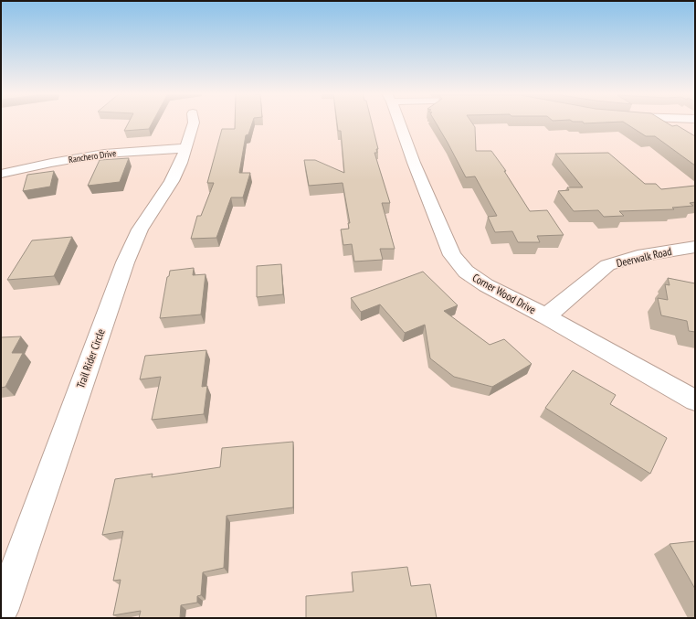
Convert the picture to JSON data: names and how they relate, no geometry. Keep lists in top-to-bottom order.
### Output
{
  "streets": {
    "street": [
      "Ranchero Drive",
      "Deerwalk Road",
      "Corner Wood Drive",
      "Trail Rider Circle"
    ]
  },
  "crossings": [
    ["Ranchero Drive", "Trail Rider Circle"],
    ["Deerwalk Road", "Corner Wood Drive"]
  ]
}
